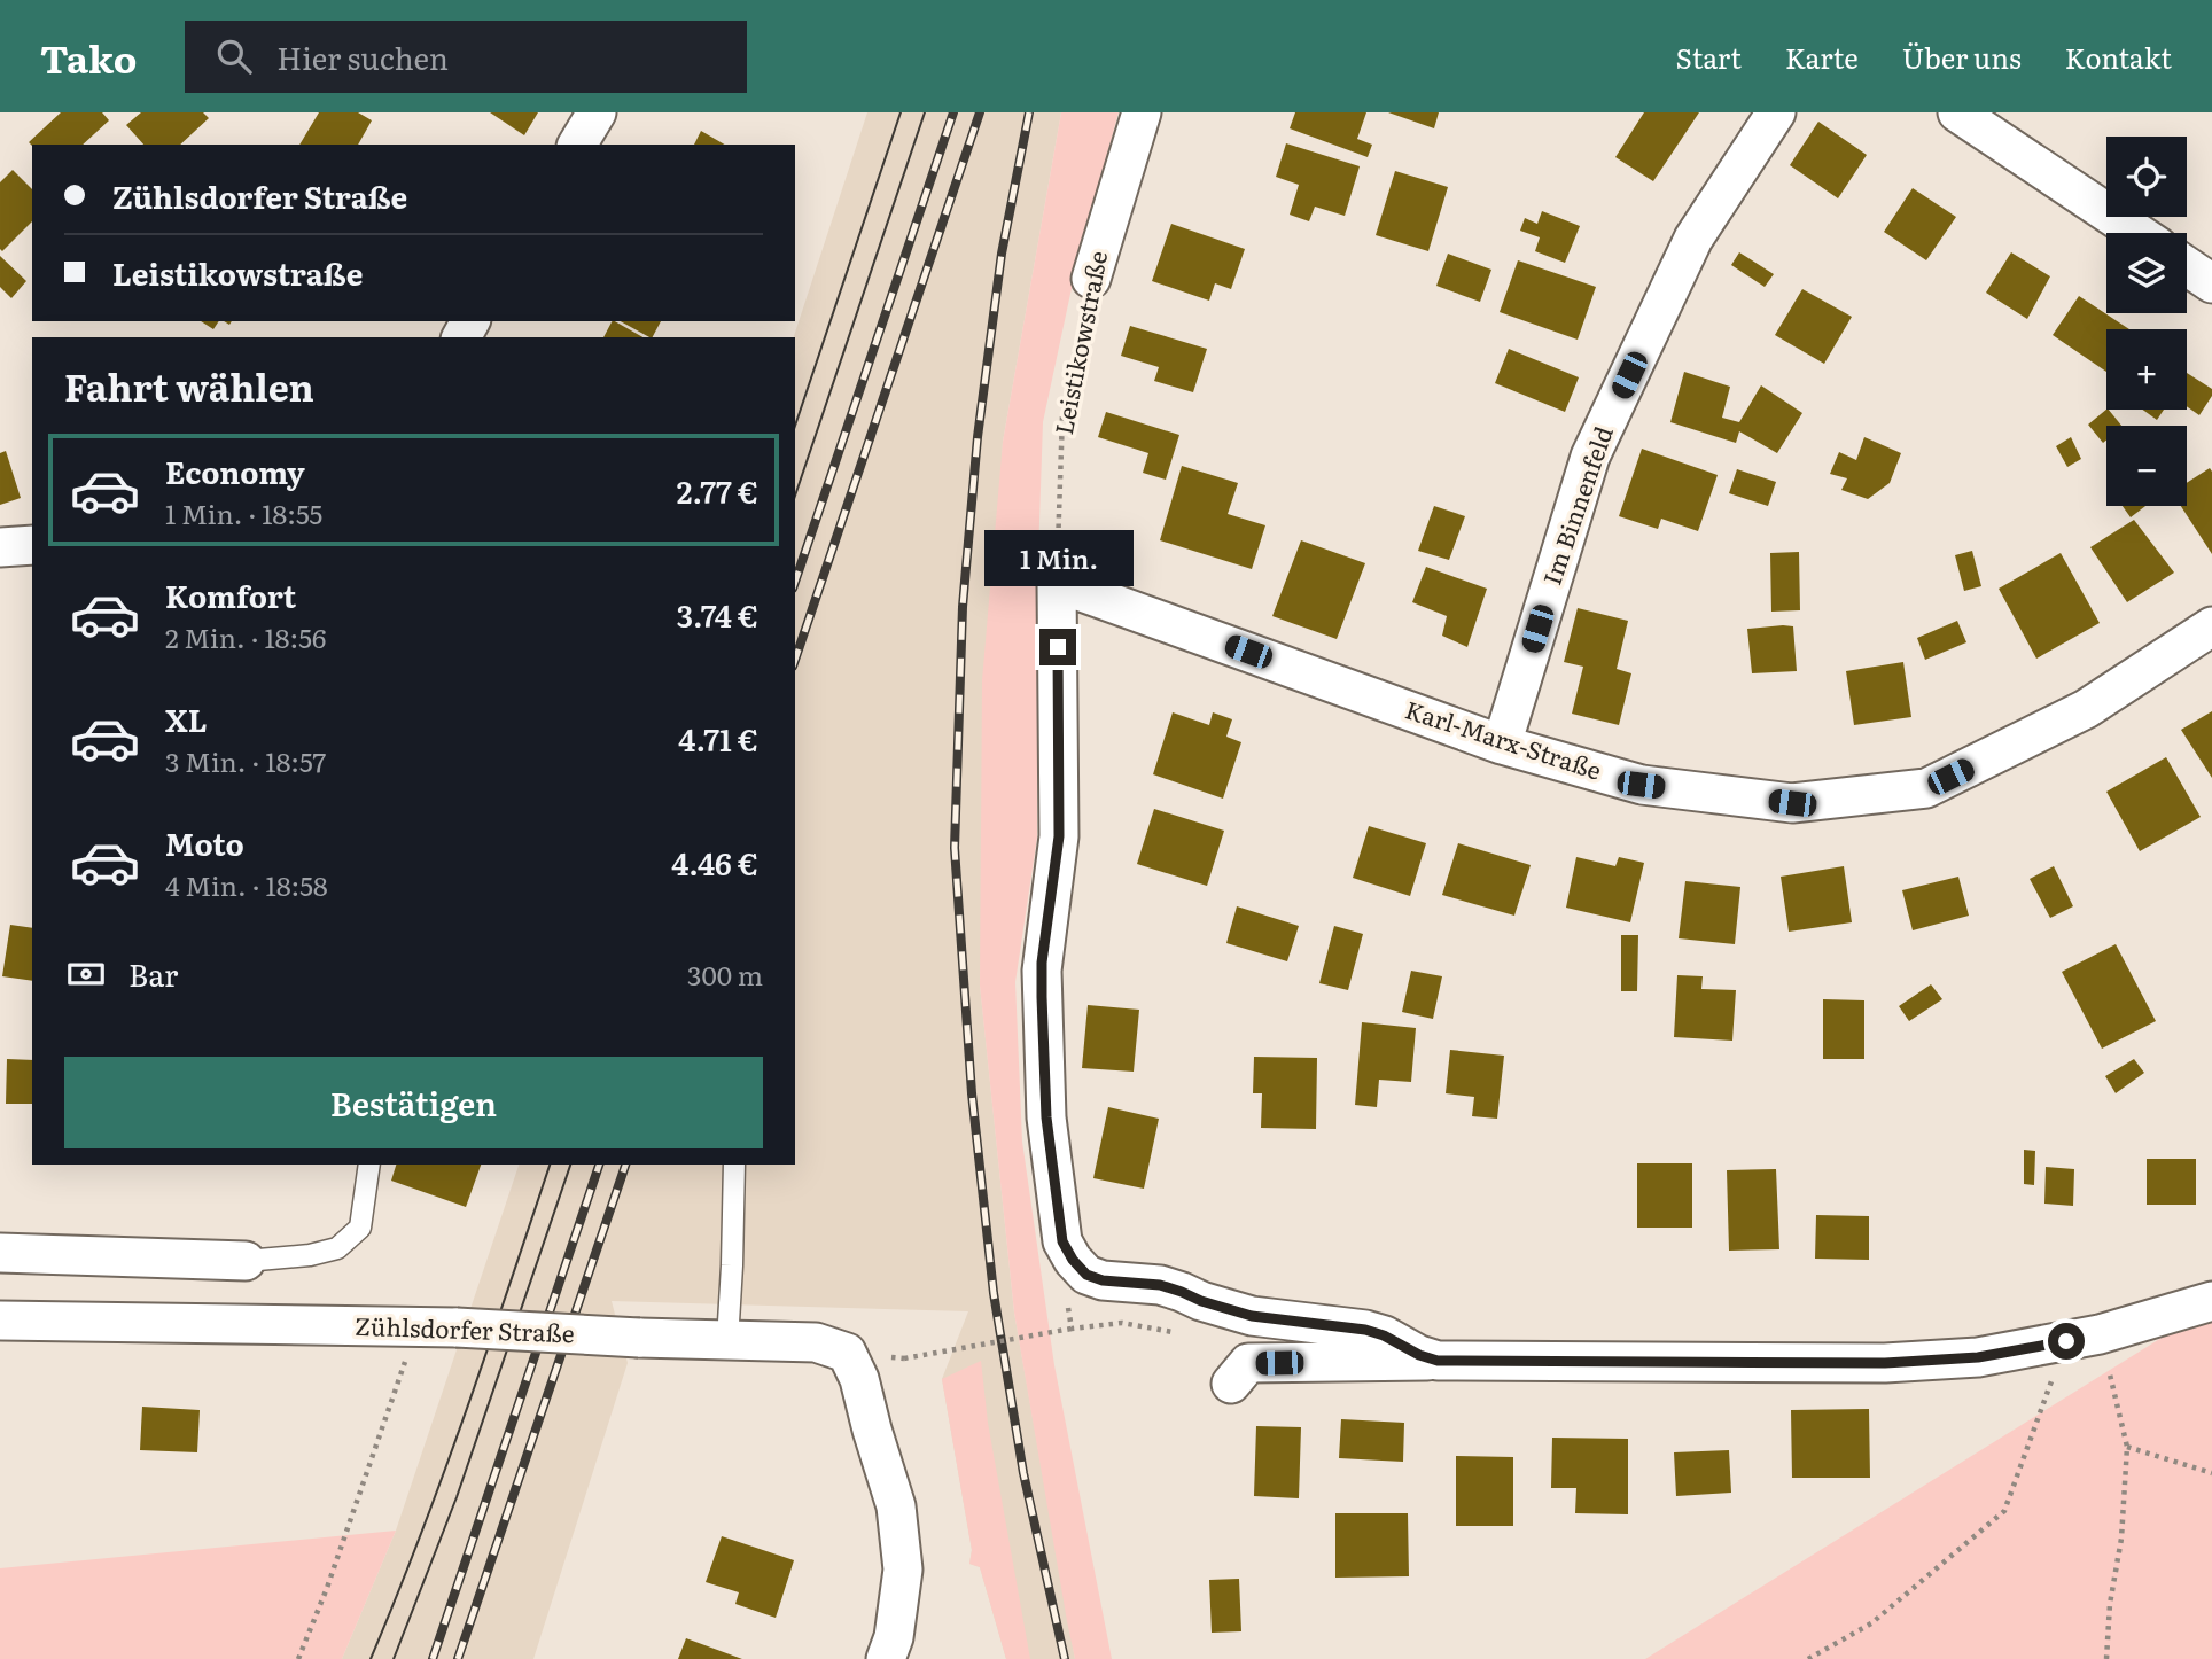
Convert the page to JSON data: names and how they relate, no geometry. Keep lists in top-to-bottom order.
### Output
{
  "streets": {
    "street": [
      "Leistikowstraße",
      "Im Binnenfeld",
      "Karl-Marx-Straße",
      "Zühlsdorfer Straße"
    ]
  },
  "crossings": [
    ["Leistikowstraße", "Karl-Marx-Straße"],
    ["Im Binnenfeld", "Karl-Marx-Straße"]
  ],
  "page": {
    "header": "Tako",
    "search": "Hier suchen",
    "nav": [
      "Start",
      "Karte",
      "Über uns",
      "Kontakt"
    ],
    "map_buttons": ["+", "−"],
    "banner": ["Zühlsdorfer Straße", "Leistikowstraße"],
    "heading": "Fahrt wählen",
    "list": [
      {
        "name": "Economy",
        "note": "1 Min. · 18:55",
        "value": "2.77 €"
      },
      {
        "name": "Komfort",
        "note": "2 Min. · 18:56",
        "value": "3.74 €"
      },
      {
        "name": "XL",
        "note": "3 Min. · 18:57",
        "value": "4.71 €"
      },
      {
        "name": "Moto",
        "note": "4 Min. · 18:58",
        "value": "4.46 €"
      }
    ],
    "bubble": "1 Min.",
    "pay": ["Bar", "300 m"],
    "buttons": "Bestätigen"
  }
}
